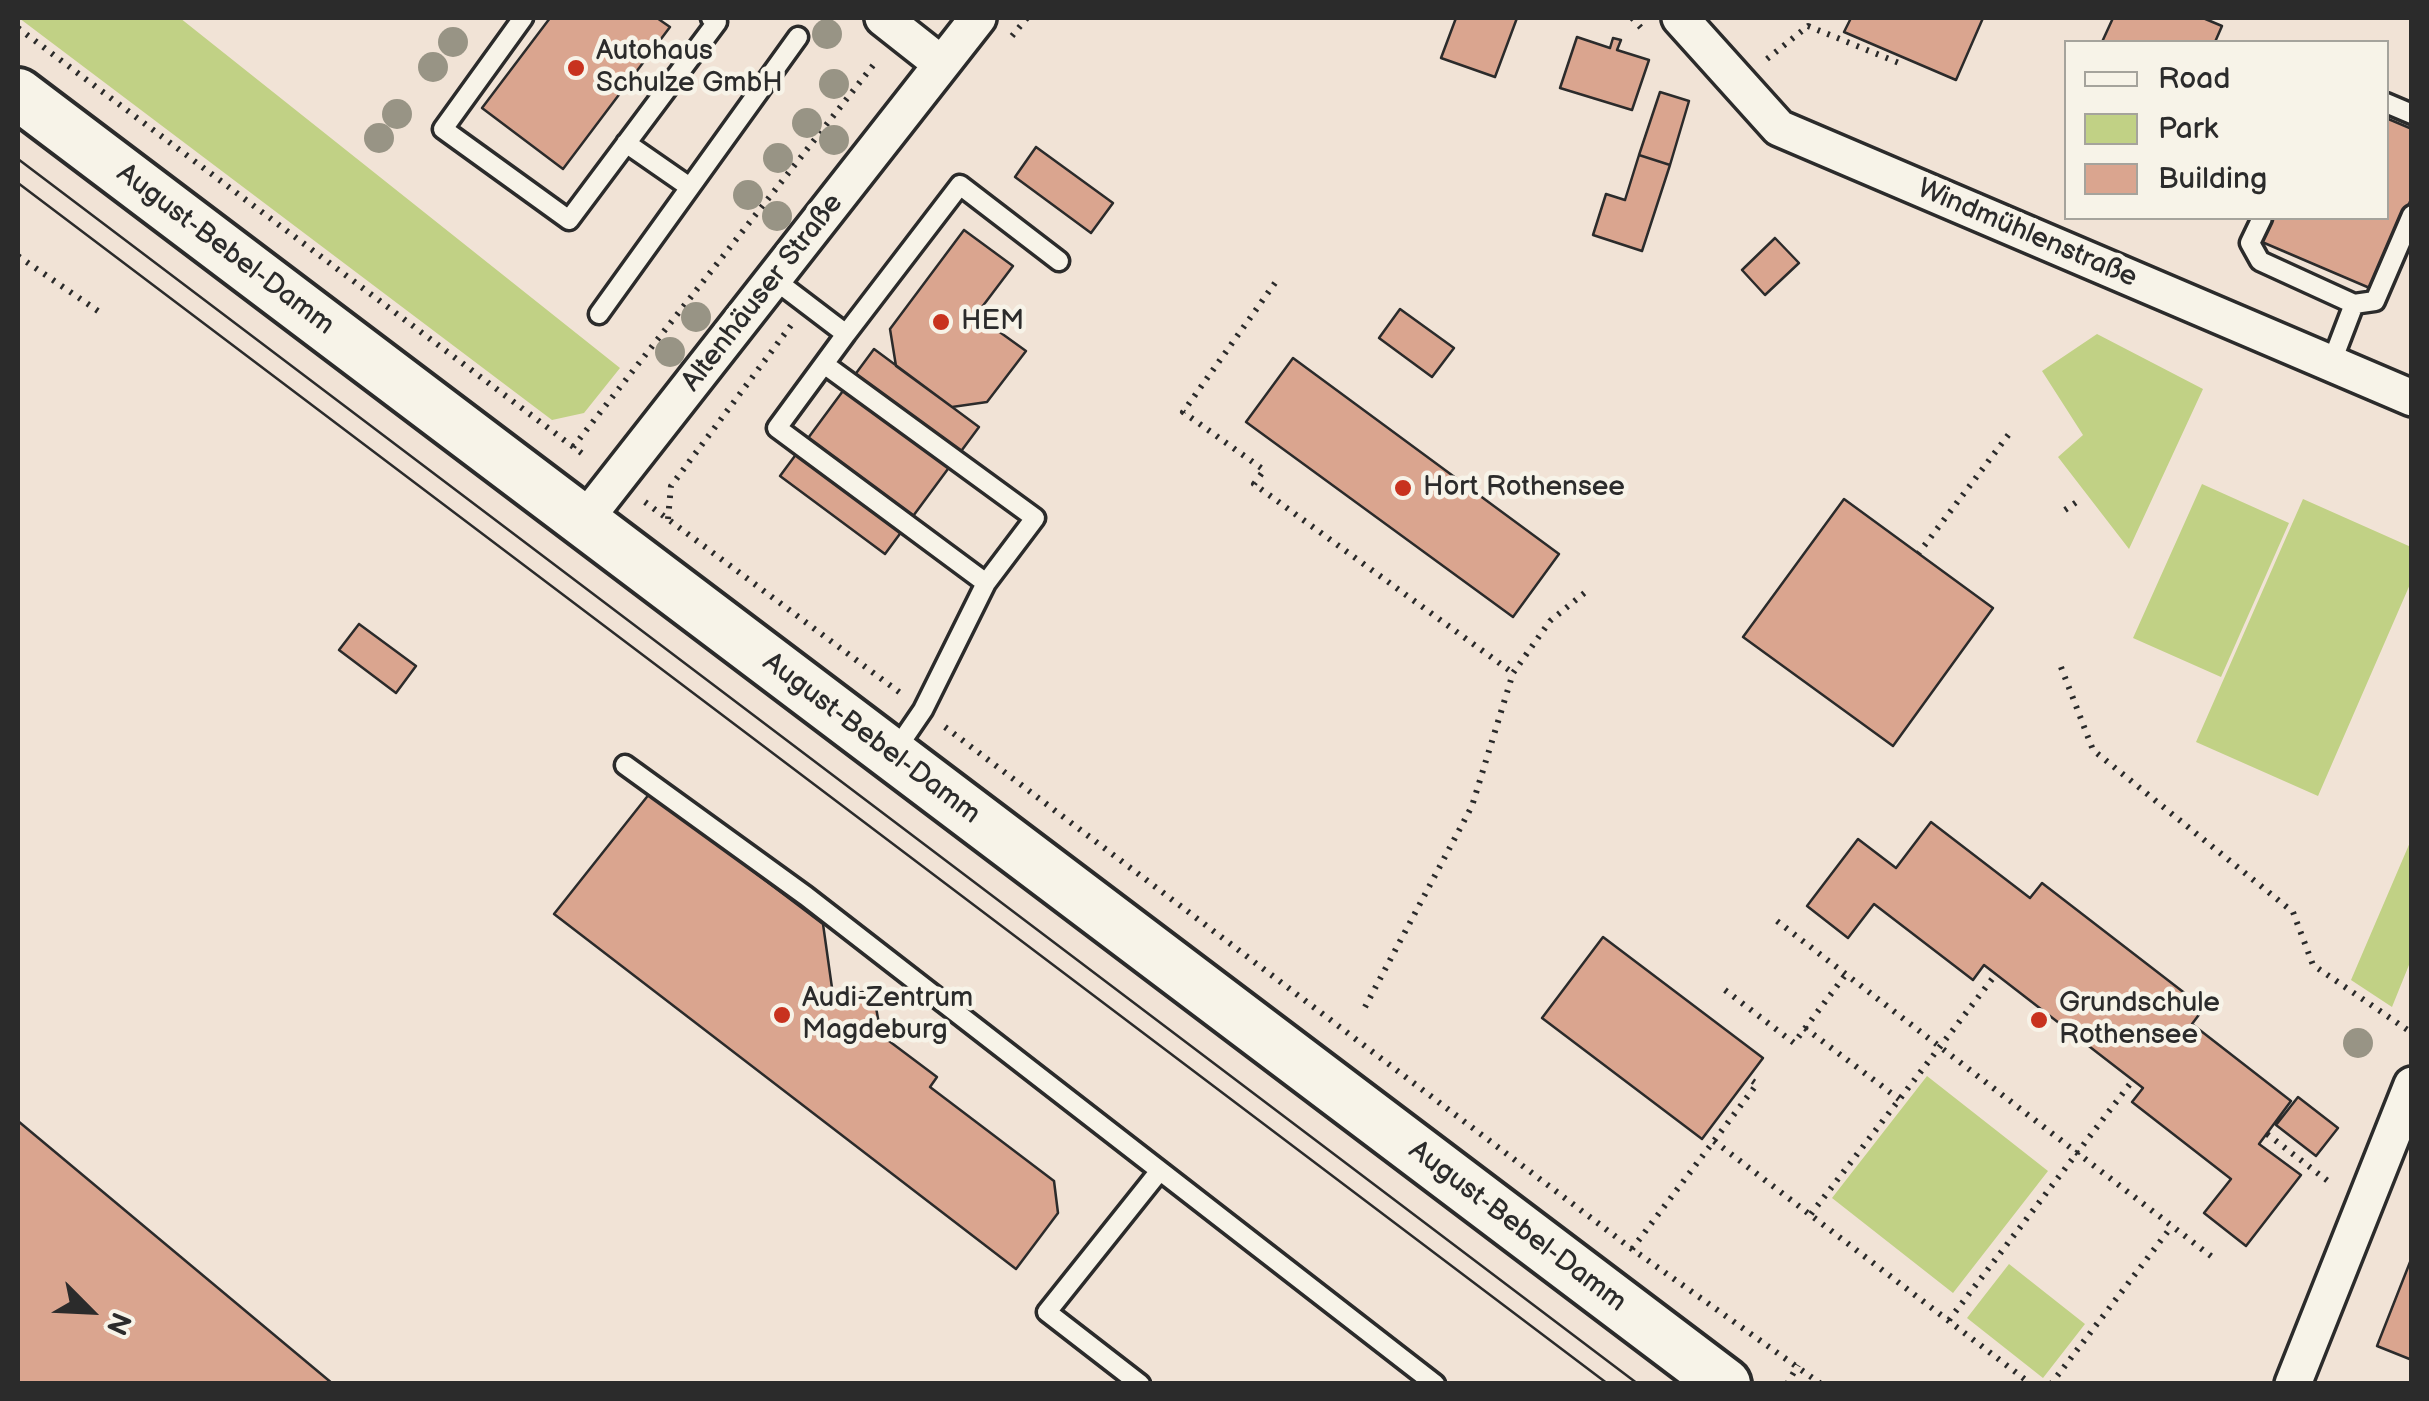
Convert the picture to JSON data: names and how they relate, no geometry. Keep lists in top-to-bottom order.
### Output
{
  "streets": {
    "main road": ["August-Bebel-Damm"],
    "street": ["Windmühlenstraße", "Altenhäuser Straße"]
  },
  "crossings": [
    ["August-Bebel-Damm", "Altenhäuser Straße"]
  ],
  "places": [
    "Autohaus Schulze GmbH",
    "HEM",
    "Hort Rothensee",
    "Audi-Zentrum Magdeburg",
    "Grundschule Rothensee"
  ],
  "legend": ["Road", "Park", "Building"],
  "north": "bottom right"
}
